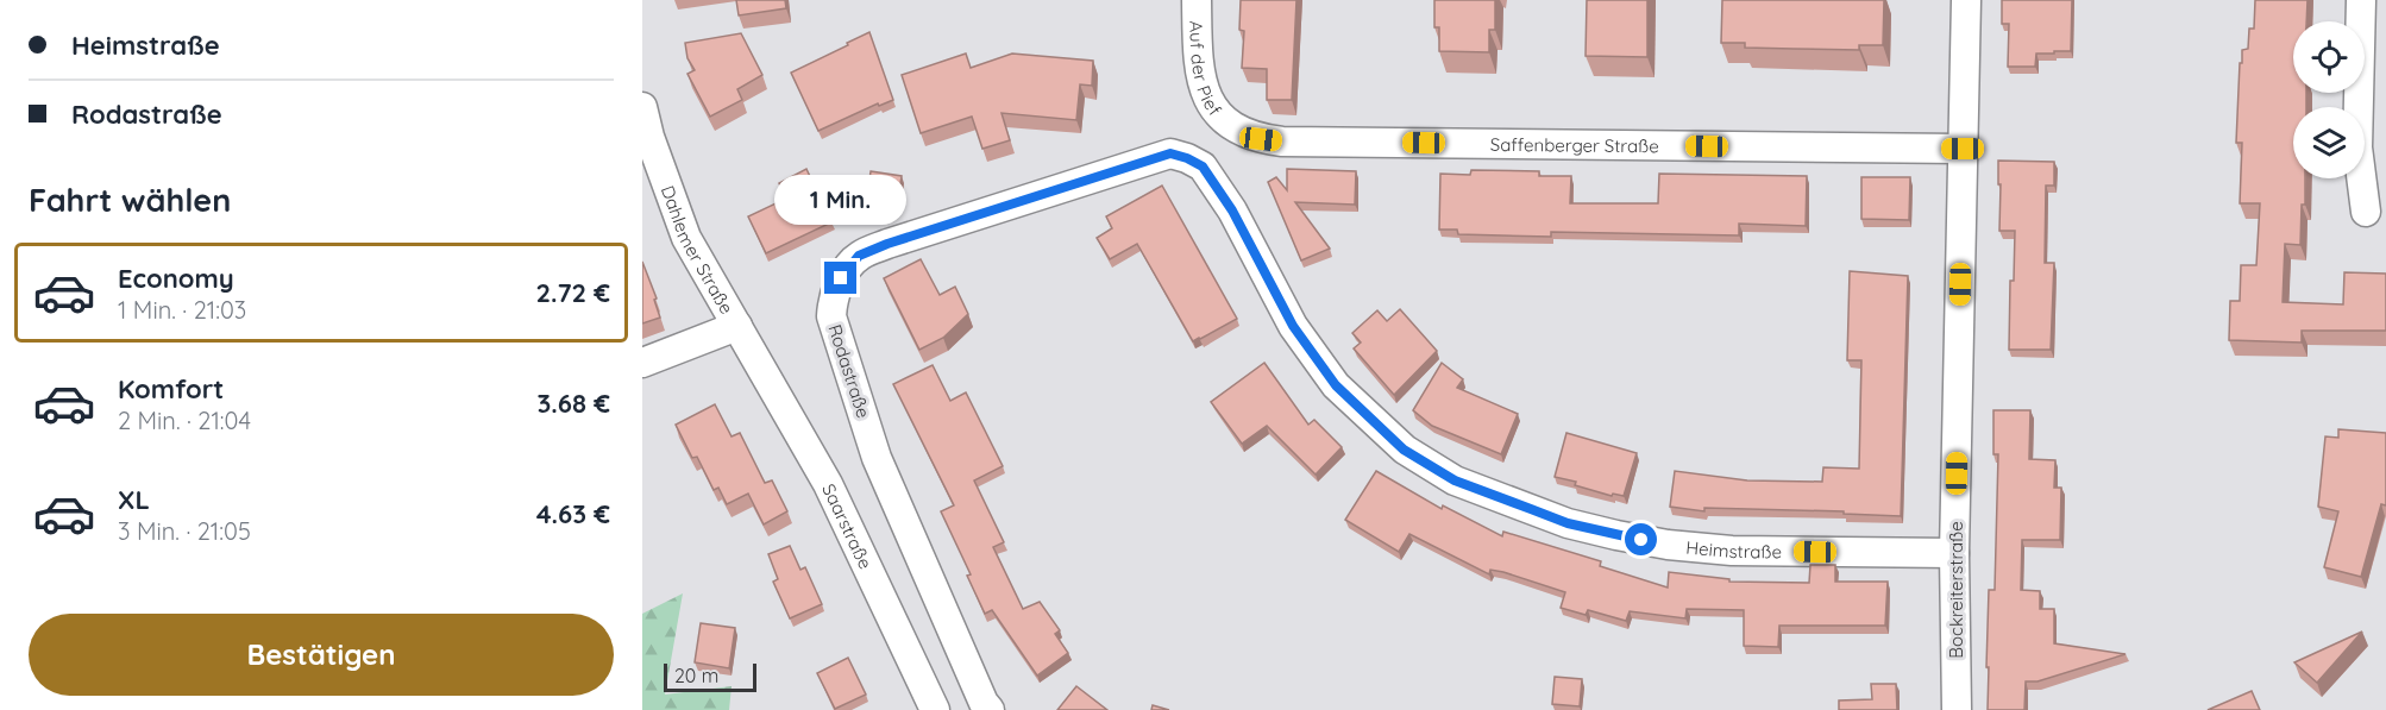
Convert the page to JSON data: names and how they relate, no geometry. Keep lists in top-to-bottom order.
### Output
{
  "streets": {
    "street": [
      "Auf der Pief",
      "Saffenberger Straße",
      "Dahlemer Straße",
      "Rodastraße",
      "Saarstraße",
      "Heimstraße",
      "Bockreiterstraße"
    ]
  },
  "crossings": [
    ["Auf der Pief", "Saffenberger Straße"],
    ["Saffenberger Straße", "Bockreiterstraße"],
    ["Dahlemer Straße", "Saarstraße"],
    ["Rodastraße", "Heimstraße"],
    ["Heimstraße", "Bockreiterstraße"]
  ],
  "scale_bar": "20 m",
  "page": {
    "banner": ["Heimstraße", "Rodastraße"],
    "heading": "Fahrt wählen",
    "bubble": "1 Min.",
    "list": [
      {
        "name": "Economy",
        "note": "1 Min. · 21:03",
        "value": "2.72 €"
      },
      {
        "name": "Komfort",
        "note": "2 Min. · 21:04",
        "value": "3.68 €"
      },
      {
        "name": "XL",
        "note": "3 Min. · 21:05",
        "value": "4.63 €"
      }
    ],
    "buttons": "Bestätigen",
    "scale": "20 m"
  }
}
